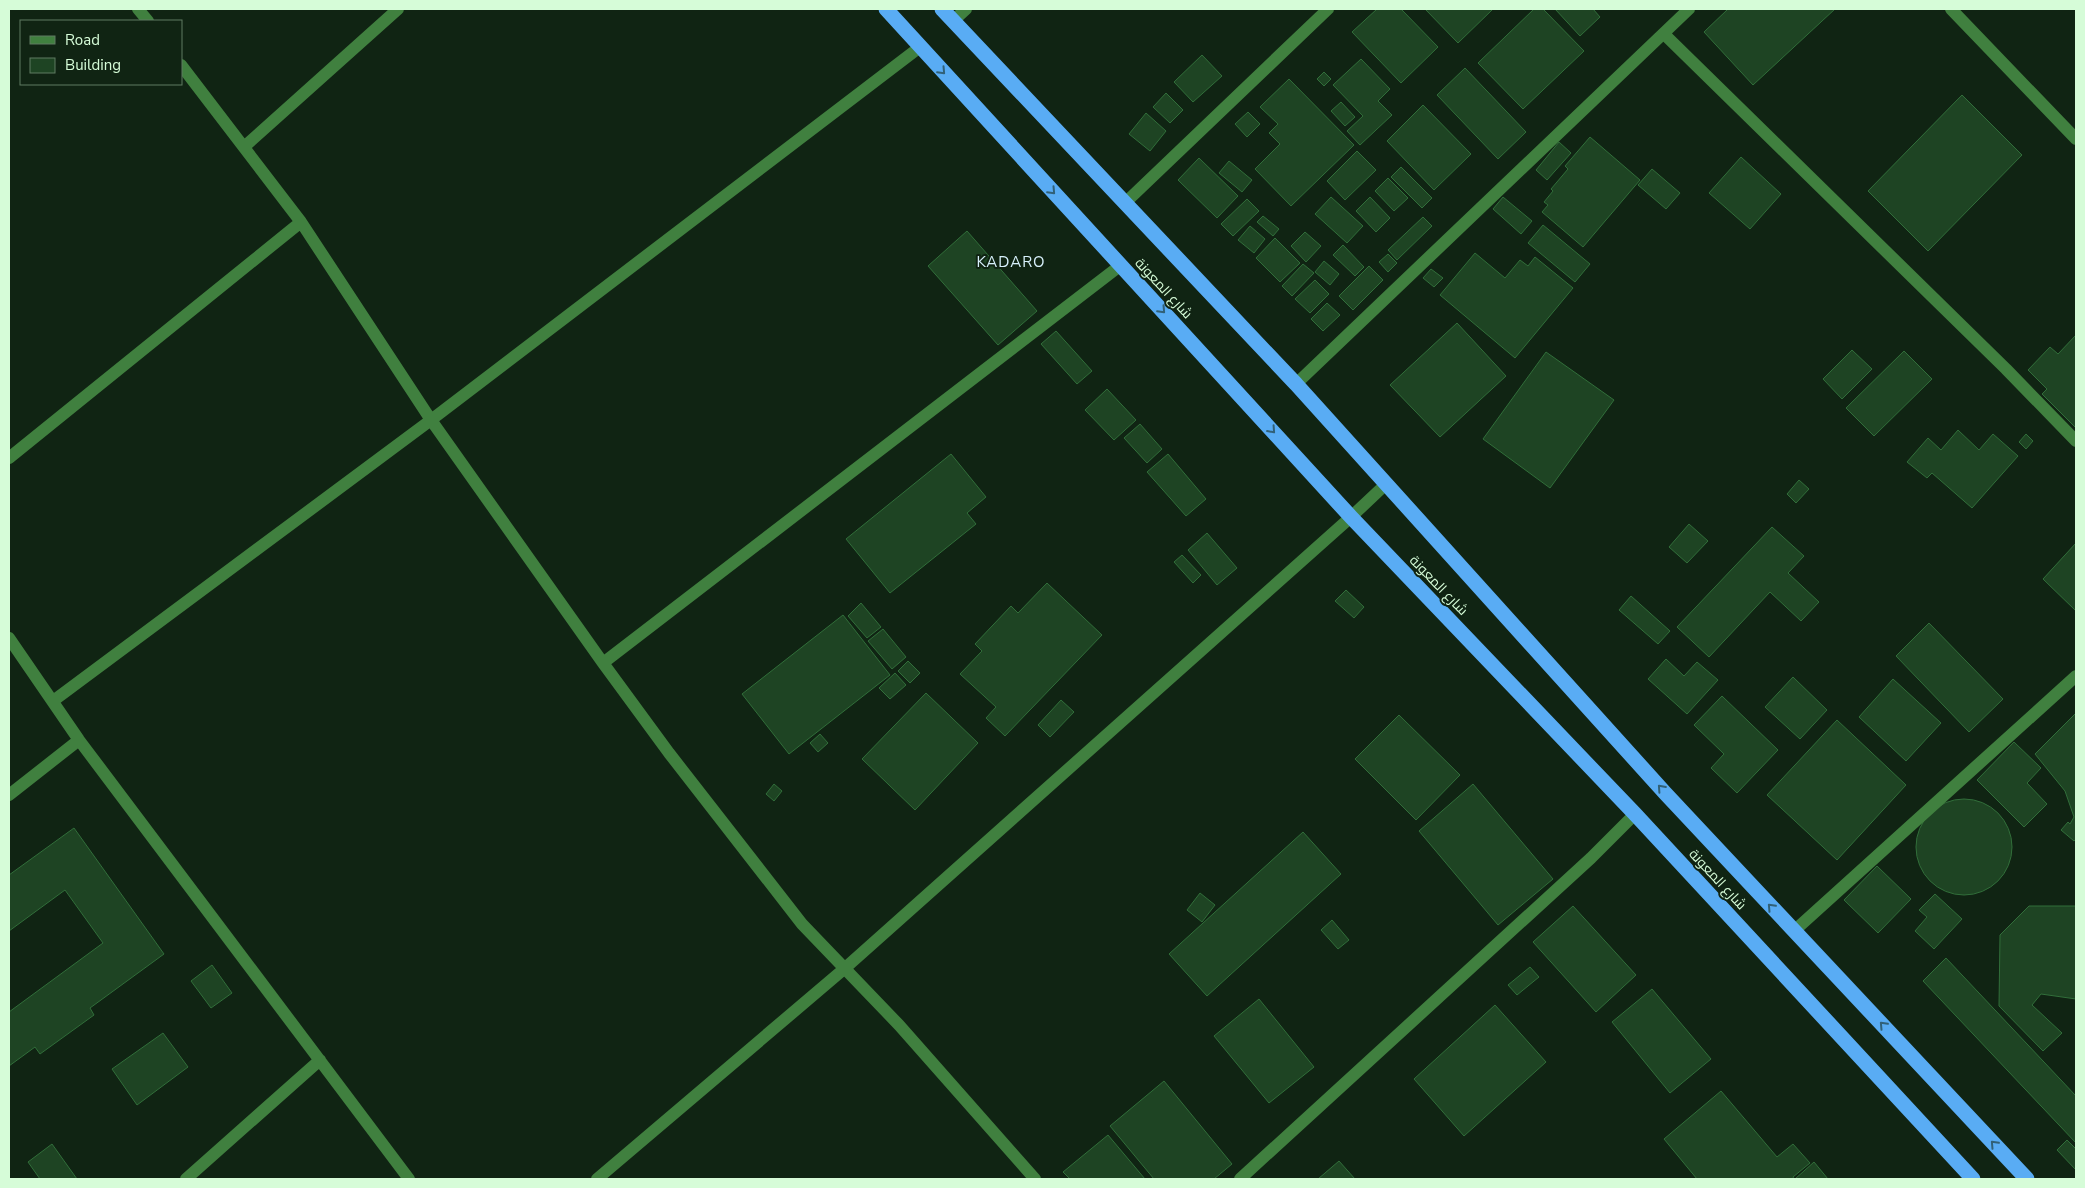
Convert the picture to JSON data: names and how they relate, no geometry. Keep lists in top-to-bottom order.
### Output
{
  "streets": {
    "highway": ["شارع المعونة"]
  },
  "districts": ["KADARO"],
  "legend": ["Road", "Building"]
}
